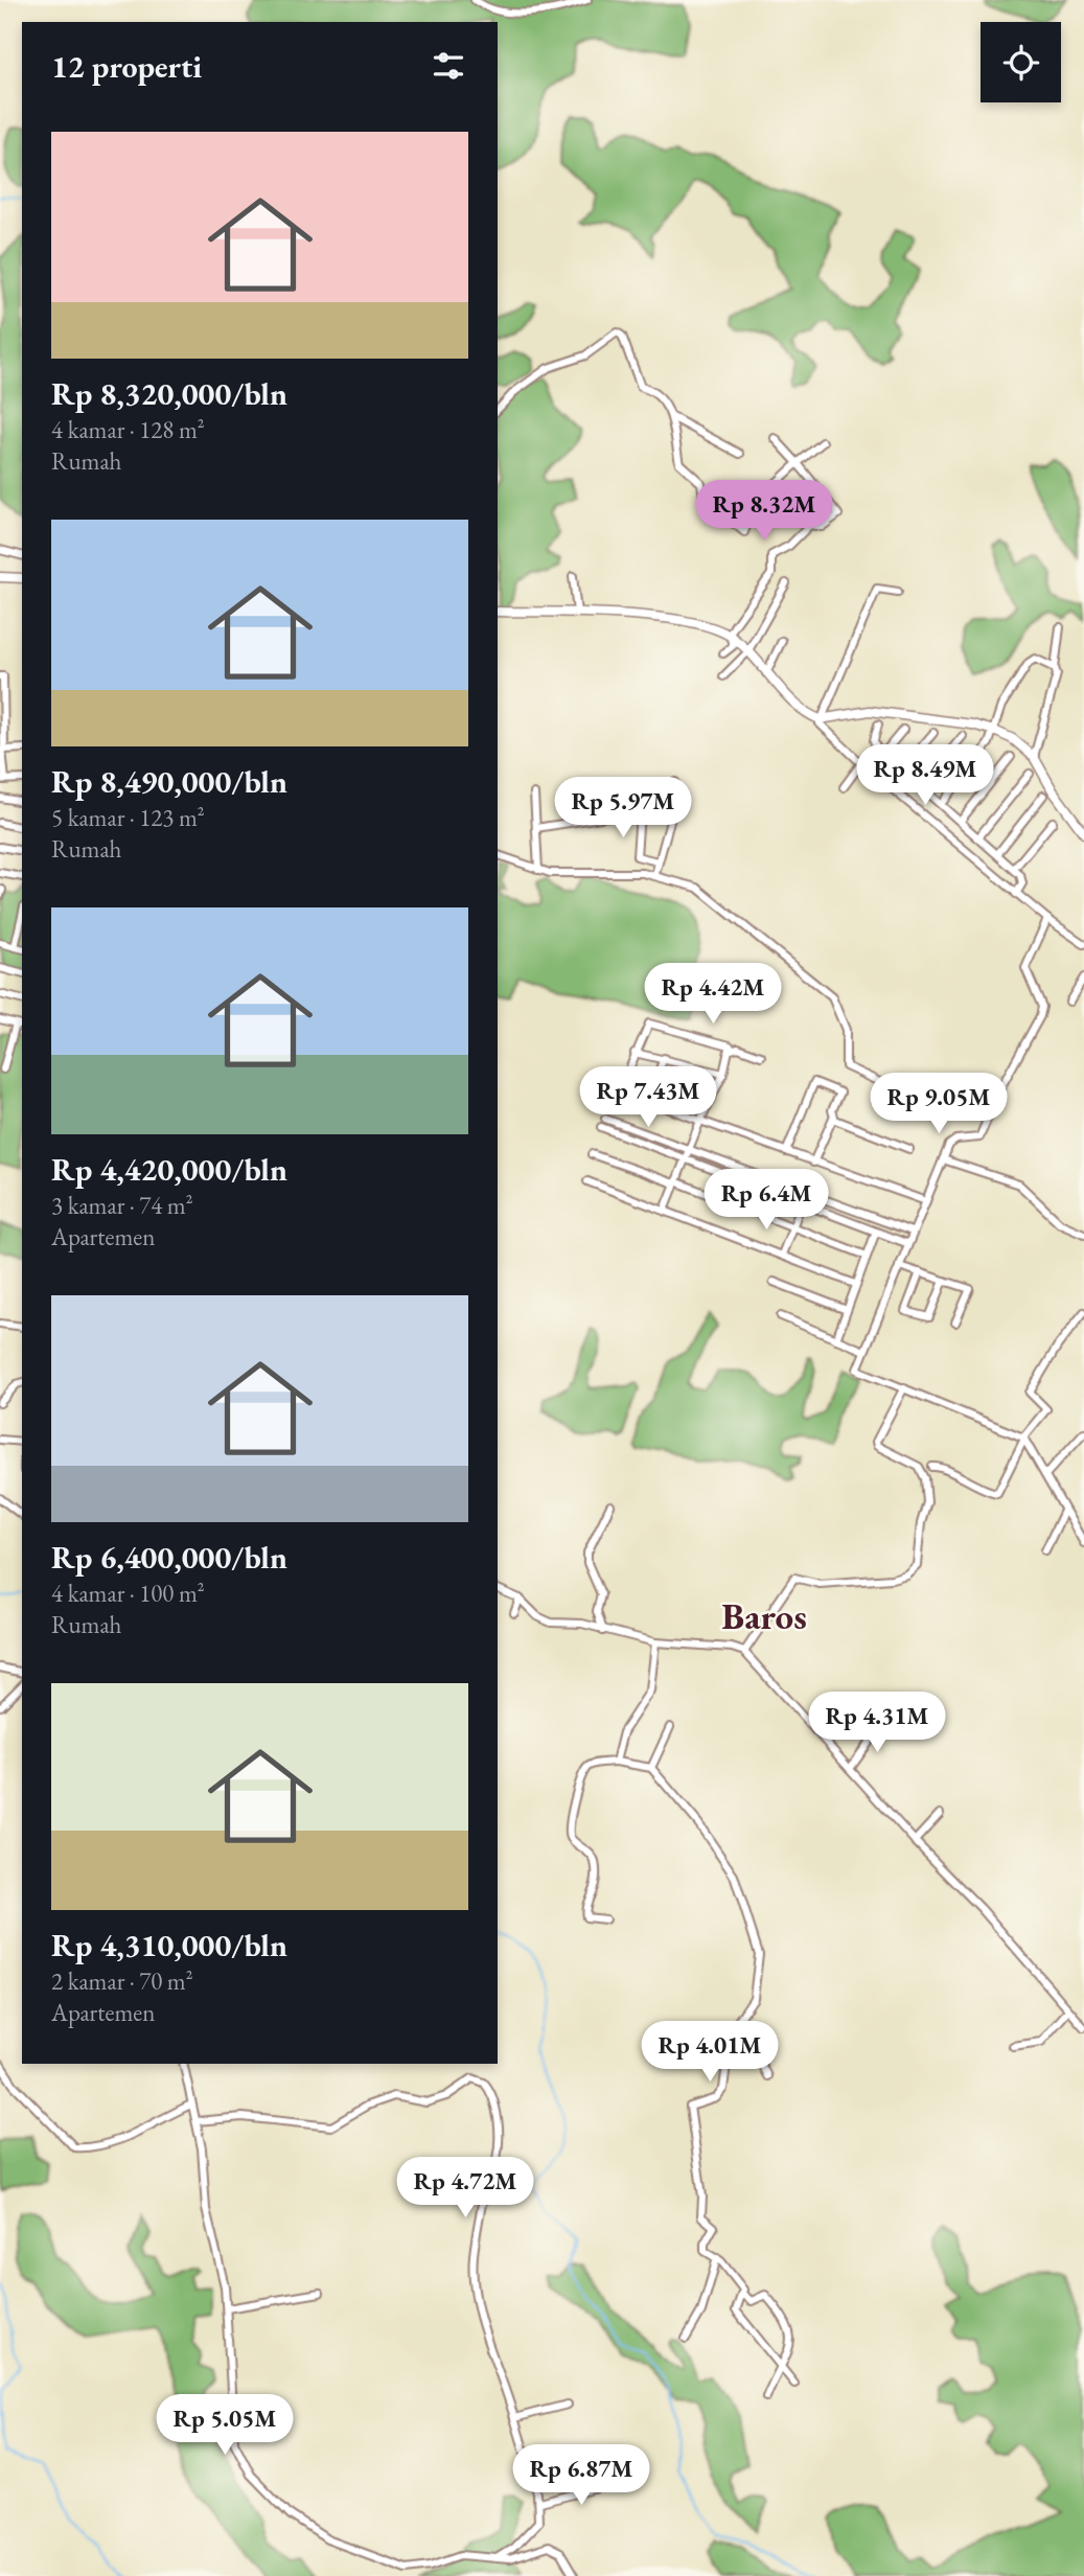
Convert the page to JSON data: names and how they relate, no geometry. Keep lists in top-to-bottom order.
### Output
{
  "districts": ["Baros"],
  "page": {
    "heading": "12 properti",
    "list": [
      {
        "name": "Rp 8,320,000/bln",
        "note": "4 kamar · 128 m² · Rumah"
      },
      {
        "name": "Rp 8,490,000/bln",
        "note": "5 kamar · 123 m² · Rumah"
      },
      {
        "name": "Rp 4,420,000/bln",
        "note": "3 kamar · 74 m² · Apartemen"
      },
      {
        "name": "Rp 6,400,000/bln",
        "note": "4 kamar · 100 m² · Rumah"
      },
      {
        "name": "Rp 4,310,000/bln",
        "note": "2 kamar · 70 m² · Apartemen"
      }
    ],
    "price": [
      "Rp 8.32M",
      "Rp 8.49M",
      "Rp 5.97M",
      "Rp 4.42M",
      "Rp 7.43M",
      "Rp 9.05M",
      "Rp 6.4M",
      "Rp 4.31M",
      "Rp 4.01M",
      "Rp 4.72M",
      "Rp 5.05M",
      "Rp 6.87M"
    ]
  }
}
